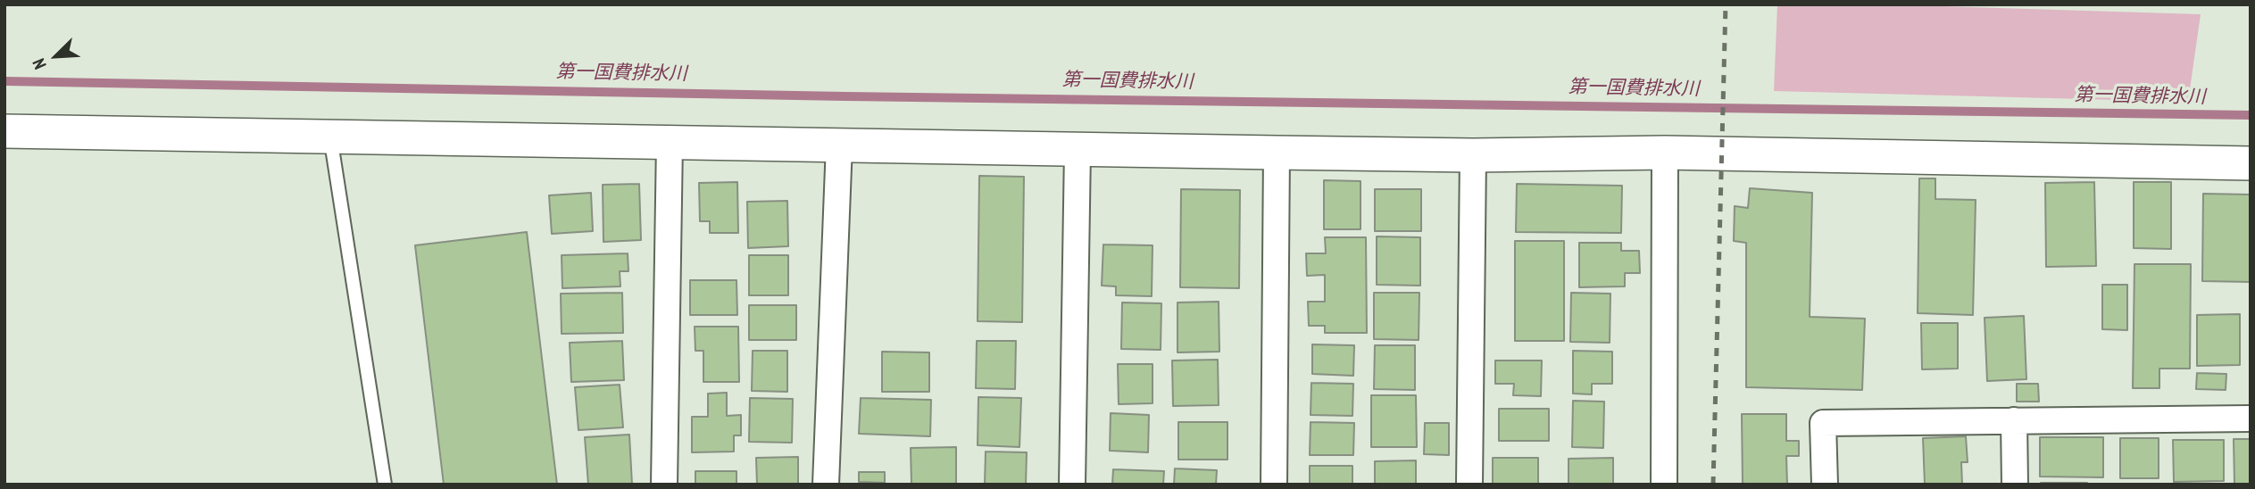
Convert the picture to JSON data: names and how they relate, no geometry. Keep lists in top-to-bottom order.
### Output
{
  "water": ["第一国費排水川"],
  "north": "bottom left"
}
